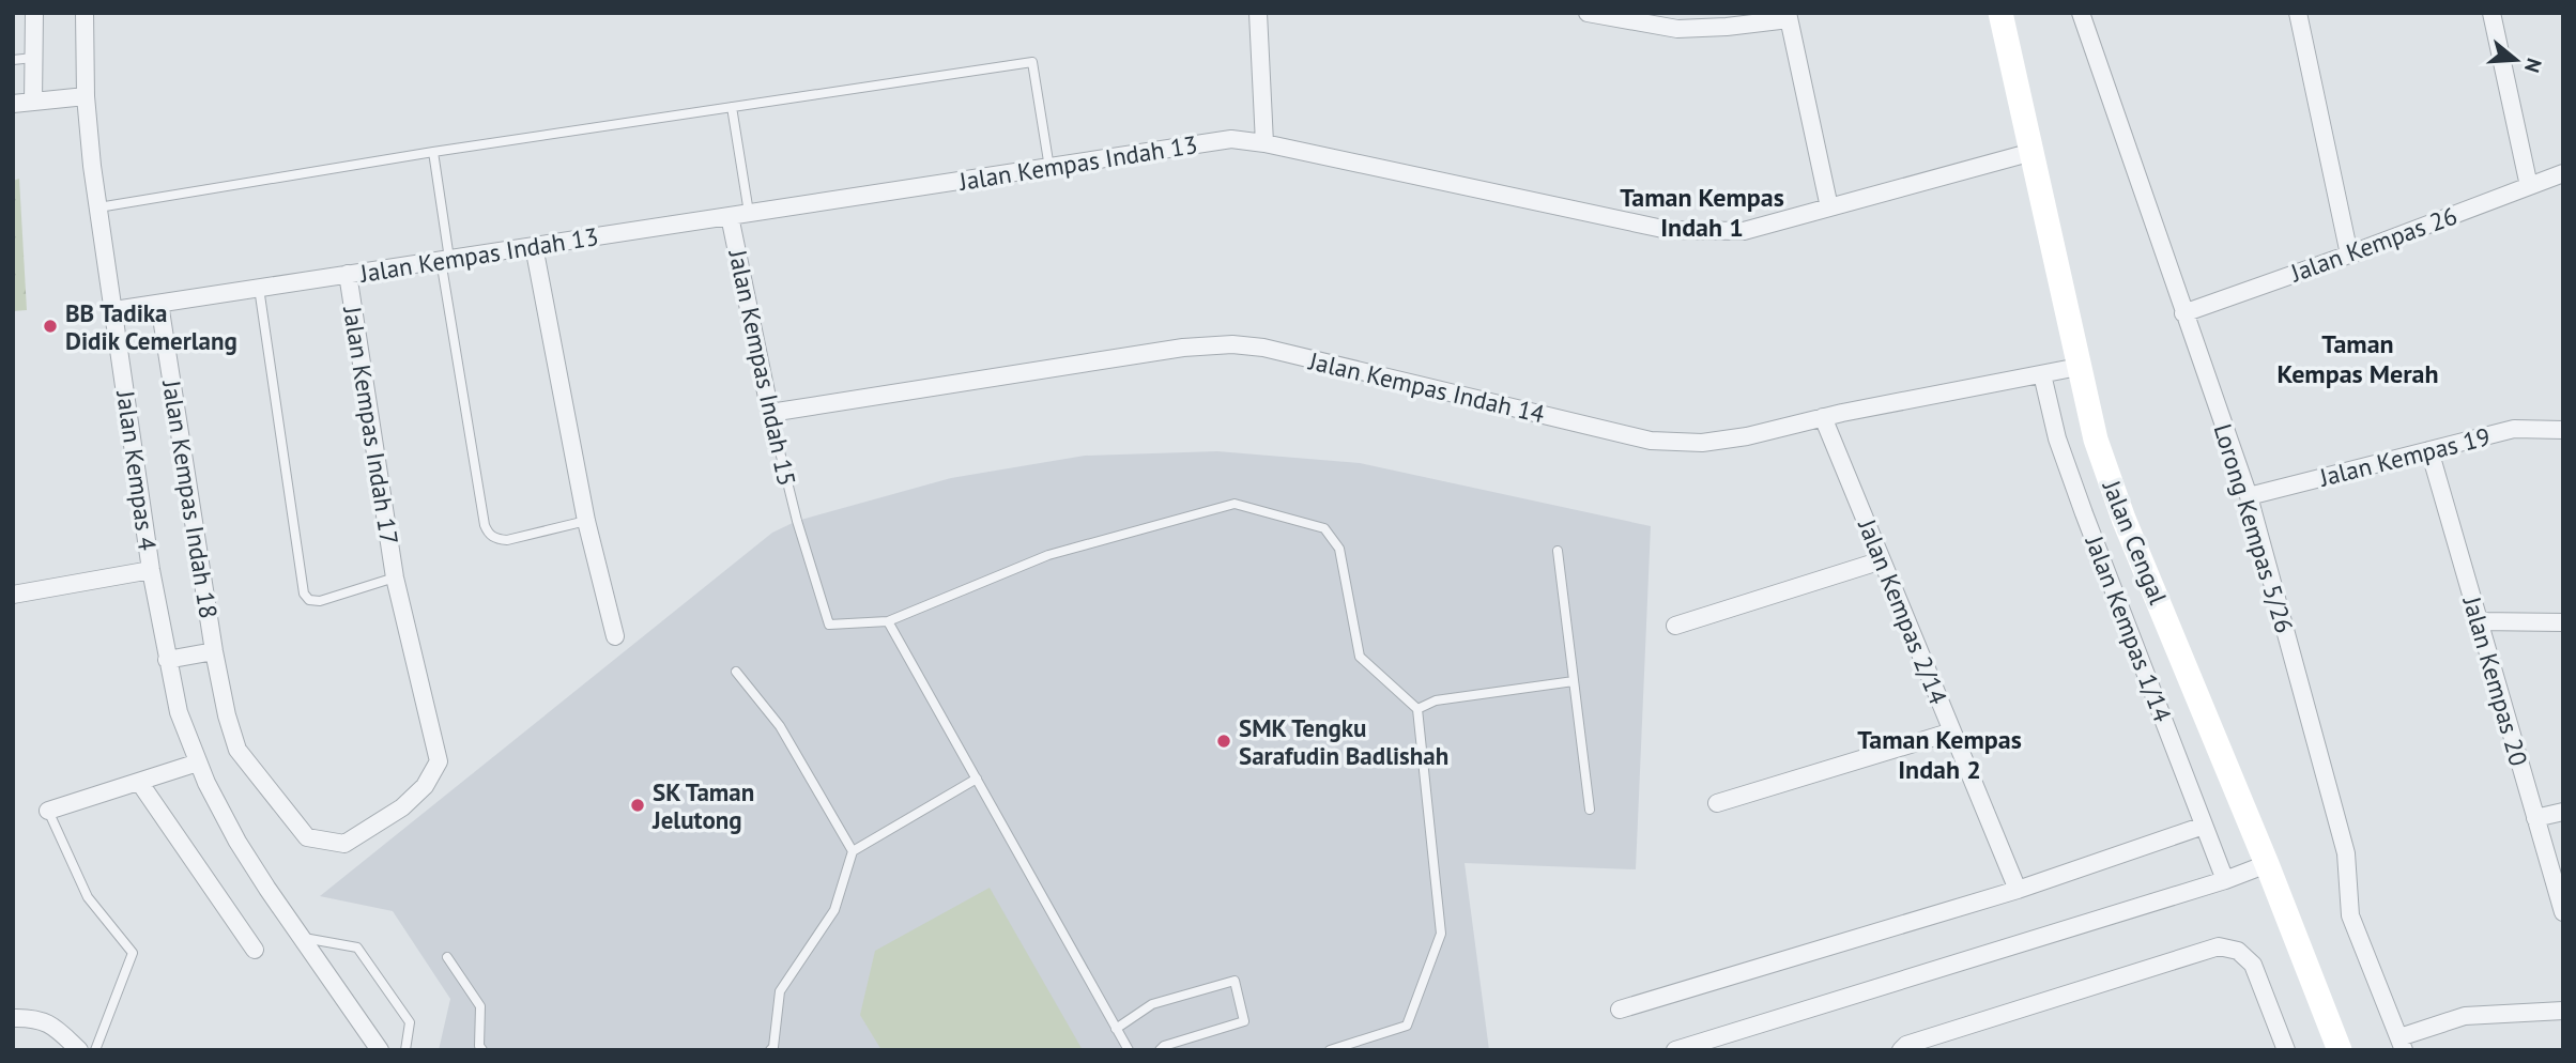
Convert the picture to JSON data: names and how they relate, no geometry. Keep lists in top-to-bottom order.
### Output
{
  "streets": {
    "street": [
      "Jalan Kempas Indah 13",
      "Jalan Kempas 26",
      "Jalan Kempas Indah 15",
      "Jalan Kempas Indah 14",
      "Jalan Kempas Indah 17",
      "Jalan Kempas 19",
      "Jalan Kempas 4",
      "Jalan Kempas Indah 18",
      "Lorong Kempas 5/26",
      "Jalan Cengal",
      "Jalan Kempas 2/14",
      "Jalan Kempas 1/14",
      "Jalan Kempas 20"
    ]
  },
  "crossings": [
    ["Jalan Kempas Indah 13", "Jalan Kempas Indah 15"],
    ["Jalan Kempas Indah 13", "Jalan Kempas Indah 17"],
    ["Jalan Kempas Indah 13", "Jalan Kempas 4"],
    ["Jalan Kempas Indah 13", "Jalan Kempas Indah 18"],
    ["Jalan Kempas Indah 13", "Jalan Cengal"],
    ["Jalan Kempas 26", "Lorong Kempas 5/26"],
    ["Jalan Kempas Indah 15", "Jalan Kempas Indah 14"],
    ["Jalan Kempas Indah 14", "Jalan Cengal"],
    ["Jalan Kempas Indah 14", "Jalan Kempas 2/14"],
    ["Jalan Kempas Indah 14", "Jalan Kempas 1/14"],
    ["Jalan Kempas Indah 17", "Jalan Kempas Indah 18"],
    ["Jalan Kempas 19", "Lorong Kempas 5/26"],
    ["Jalan Kempas 19", "Jalan Kempas 20"]
  ],
  "districts": ["Taman Kempas Indah 1", "Taman Kempas Merah", "Taman Kempas Indah 2"],
  "places": ["BB Tadika Didik Cemerlang", "SMK Tengku Sarafudin Badlishah", "SK Taman Jelutong"],
  "north": "right"
}
